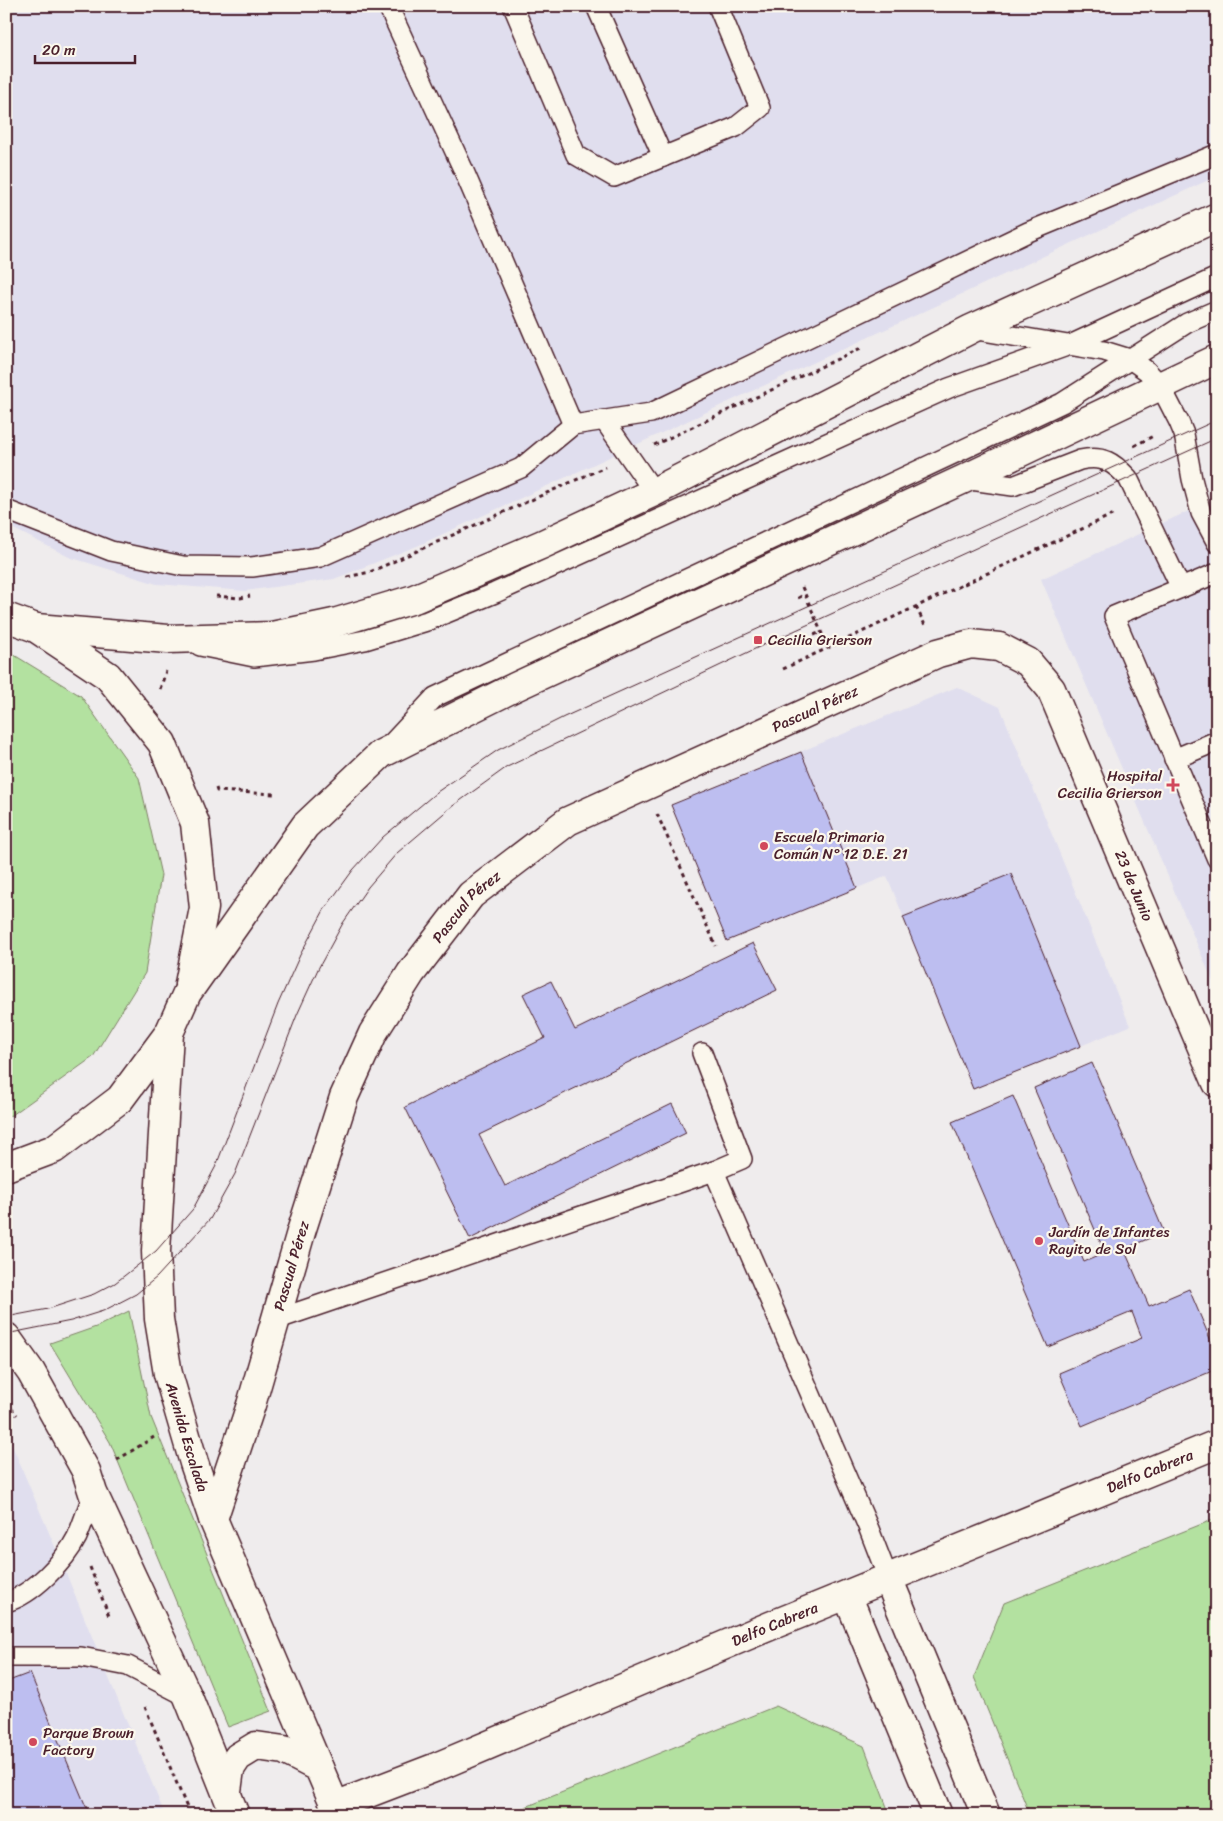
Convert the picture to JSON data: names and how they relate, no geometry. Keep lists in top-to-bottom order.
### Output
{
  "streets": {
    "main road": [
      "Pascual Pérez",
      "23 de Junio",
      "Avenida Escalada",
      "Delfo Cabrera"
    ]
  },
  "crossings": [
    ["Pascual Pérez", "23 de Junio"],
    ["Pascual Pérez", "Avenida Escalada"],
    ["Avenida Escalada", "Delfo Cabrera"]
  ],
  "places": {
    "transit": ["Cecilia Grierson"],
    "health": ["Hospital Cecilia Grierson"],
    "other": ["Escuela Primaria Común N° 12 D.E. 21", "Jardín de Infantes Rayito de Sol", "Parque Brown Factory"]
  },
  "scale_bar": "20 m"
}
